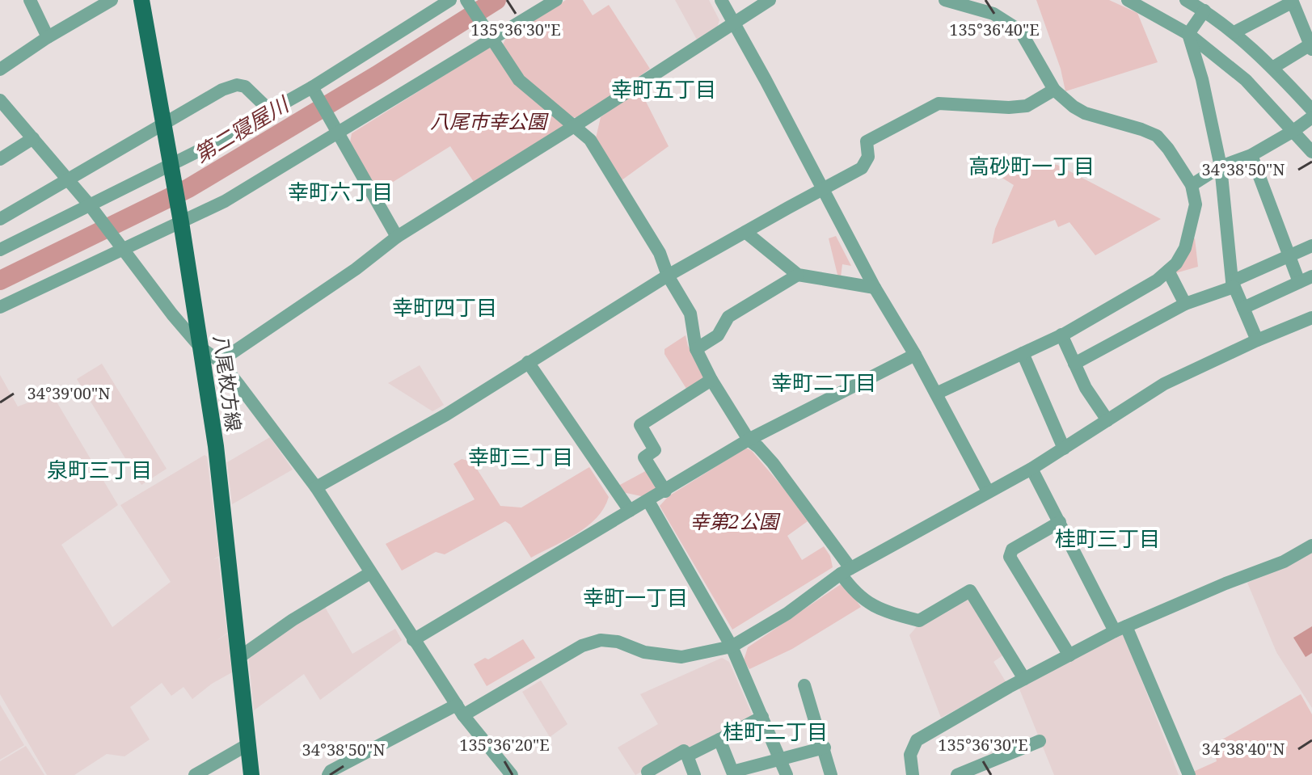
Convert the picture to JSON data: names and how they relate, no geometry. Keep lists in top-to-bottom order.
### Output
{
  "streets": {
    "main road": ["八尾枚方線"]
  },
  "districts": [
    "幸町五丁目",
    "高砂町一丁目",
    "幸町六丁目",
    "幸町四丁目",
    "幸町二丁目",
    "幸町三丁目",
    "泉町三丁目",
    "桂町三丁目",
    "幸町一丁目",
    "桂町二丁目"
  ],
  "water": ["第二寝屋川"],
  "parks": ["八尾市幸公園", "幸第2公園"],
  "coordinates": [
    "135°36'30\"E",
    "135°36'40\"E",
    "34°38'50\"N",
    "34°39'00\"N",
    "135°36'20\"E",
    "34°38'40\"N"
  ]
}
